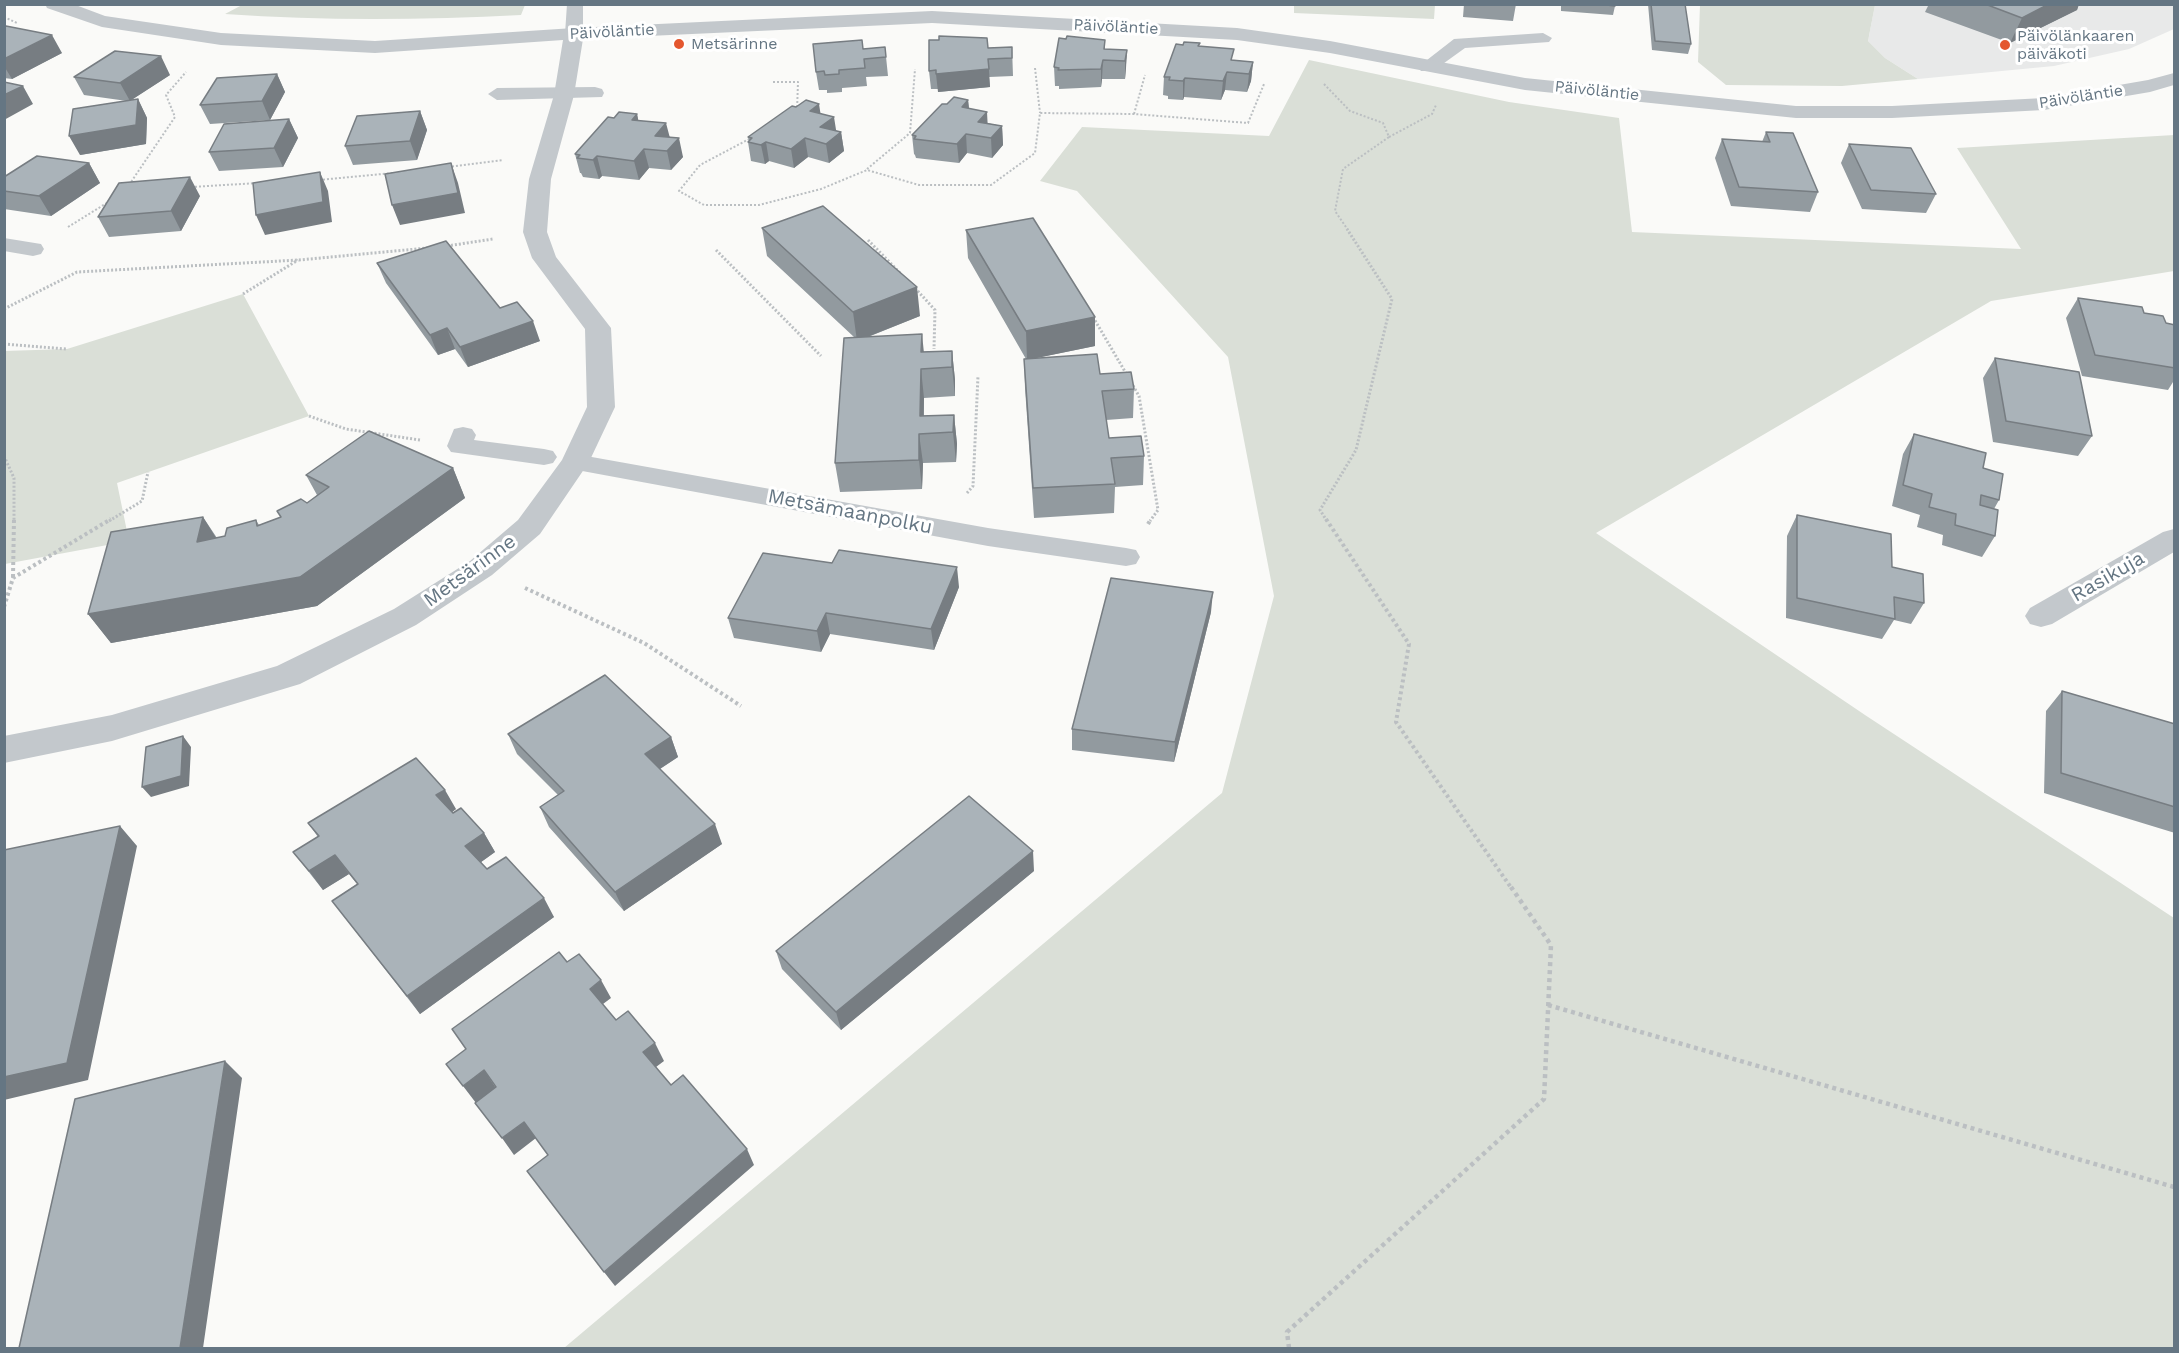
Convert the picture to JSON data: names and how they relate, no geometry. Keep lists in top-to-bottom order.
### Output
{
  "streets": {
    "street": ["Päivöläntie", "Metsärinne", "Rasikuja"],
    "lane": ["Metsämaanpolku"]
  },
  "crossings": [
    ["Päivöläntie", "Metsärinne"],
    ["Metsämaanpolku", "Metsärinne"]
  ],
  "places": ["Metsärinne", "Päivölänkaaren päiväkoti"]
}
